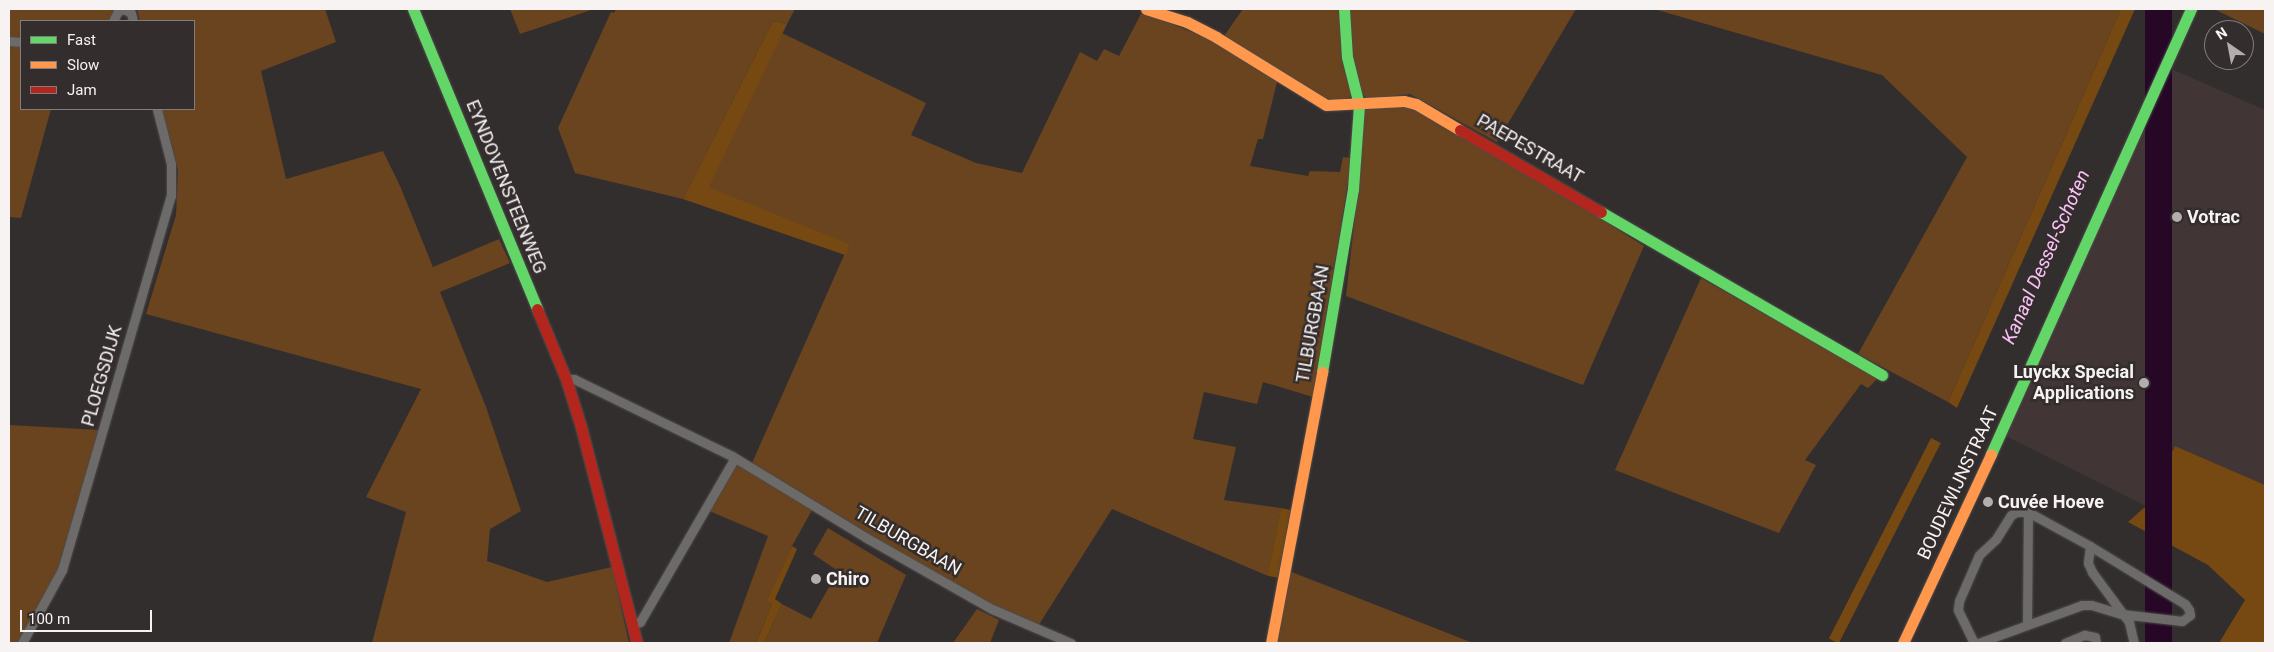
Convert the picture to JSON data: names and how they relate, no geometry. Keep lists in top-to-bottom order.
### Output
{
  "streets": {
    "street": [
      "PAEPESTRAAT",
      "EYNDOVENSTEENWEG",
      "TILBURGBAAN",
      "PLOEGSDIJK",
      "BOUDEWIJNSTRAAT"
    ]
  },
  "crossings": [
    ["PAEPESTRAAT", "TILBURGBAAN"]
  ],
  "water": ["Kanaal Dessel-Schoten"],
  "places": [
    "Votrac",
    "Luyckx Special Applications",
    "Cuvée Hoeve",
    "Chiro"
  ],
  "legend": ["Fast", "Slow", "Jam"],
  "scale_bar": "100 m",
  "north": "top left"
}
